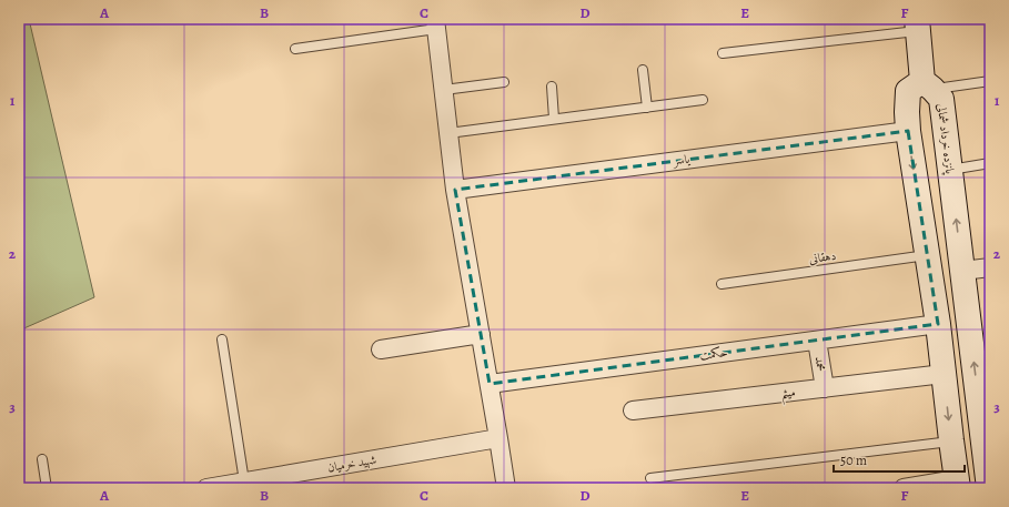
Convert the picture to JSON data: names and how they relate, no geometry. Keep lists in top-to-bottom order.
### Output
{
  "streets": {
    "street": [
      "پانزده خرداد شمالی",
      "یاسر",
      "حکمت",
      "محمد",
      "میثم",
      "شهید خرمیان"
    ],
    "lane": ["دهقانی"]
  },
  "crossings": [
    ["حکمت", "محمد"],
    ["محمد", "میثم"]
  ],
  "scale_bar": "50 m",
  "grid": {
    "columns": [
      "A",
      "B",
      "C",
      "D",
      "E",
      "F"
    ],
    "rows": ["1", "2", "3"]
  }
}
